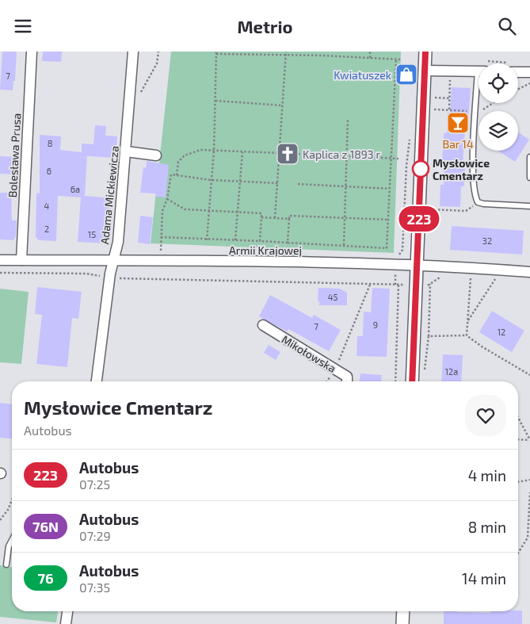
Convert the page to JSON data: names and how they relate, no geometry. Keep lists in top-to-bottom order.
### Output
{
  "streets": {
    "street": [
      "Bolesława Prusa",
      "Adama Mickiewicza",
      "Armii Krajowej",
      "Mikołowska"
    ]
  },
  "crossings": [
    ["Bolesława Prusa", "Armii Krajowej"],
    ["Adama Mickiewicza", "Armii Krajowej"]
  ],
  "places": {
    "shop": ["Kwiatuszek"],
    "bar": ["Bar 14"],
    "church": ["Kaplica z 1893 r"],
    "other": ["Mysłowice Cmentarz"]
  },
  "lines": ["bus line 223"],
  "house_numbers": [
    "7",
    "8",
    "6",
    "6a",
    "4",
    "2",
    "15",
    "32",
    "45",
    "9",
    "7",
    "12",
    "12a"
  ],
  "page": {
    "header": "Metrio",
    "on_map": "223",
    "heading": ["Mysłowice Cmentarz", "Autobus"],
    "list": [
      {
        "mark": "223",
        "name": "Autobus",
        "note": "07:25",
        "value": "4 min"
      },
      {
        "mark": "76N",
        "name": "Autobus",
        "note": "07:29",
        "value": "8 min"
      },
      {
        "mark": "76",
        "name": "Autobus",
        "note": "07:35",
        "value": "14 min"
      }
    ]
  }
}
